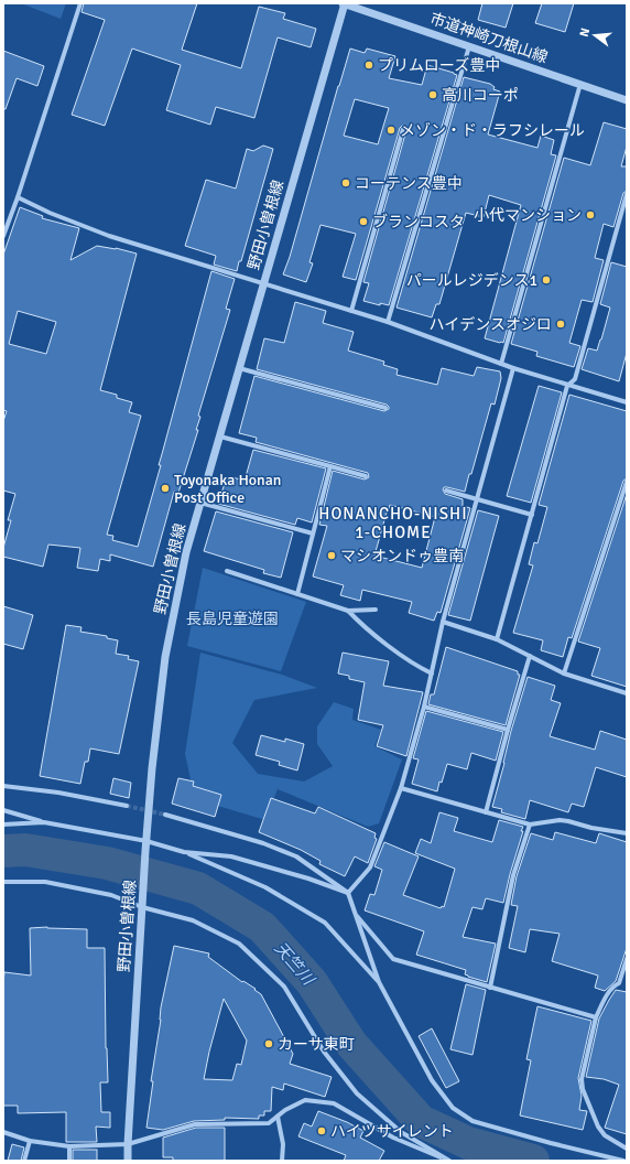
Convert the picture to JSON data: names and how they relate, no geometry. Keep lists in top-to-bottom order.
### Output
{
  "streets": {
    "street": ["市道神崎刀根山線", "野田小曽根線"]
  },
  "crossings": [
    ["市道神崎刀根山線", "野田小曽根線"]
  ],
  "districts": ["HONANCHO-NISHI 1-CHOME"],
  "water": ["天竺川"],
  "parks": ["長島児童遊園"],
  "places": [
    "プリムローズ豊中",
    "高川コーポ",
    "メゾン・ド・ラフシレール",
    "コーテンス豊中",
    "小代マンション",
    "ブランコスタ",
    "パールレジデンス1",
    "ハイデンスオジロ",
    "Toyonaka Honan Post Office",
    "マシオンドゥ豊南",
    "カーサ東町",
    "ハイツサイレント"
  ],
  "north": "left"
}
